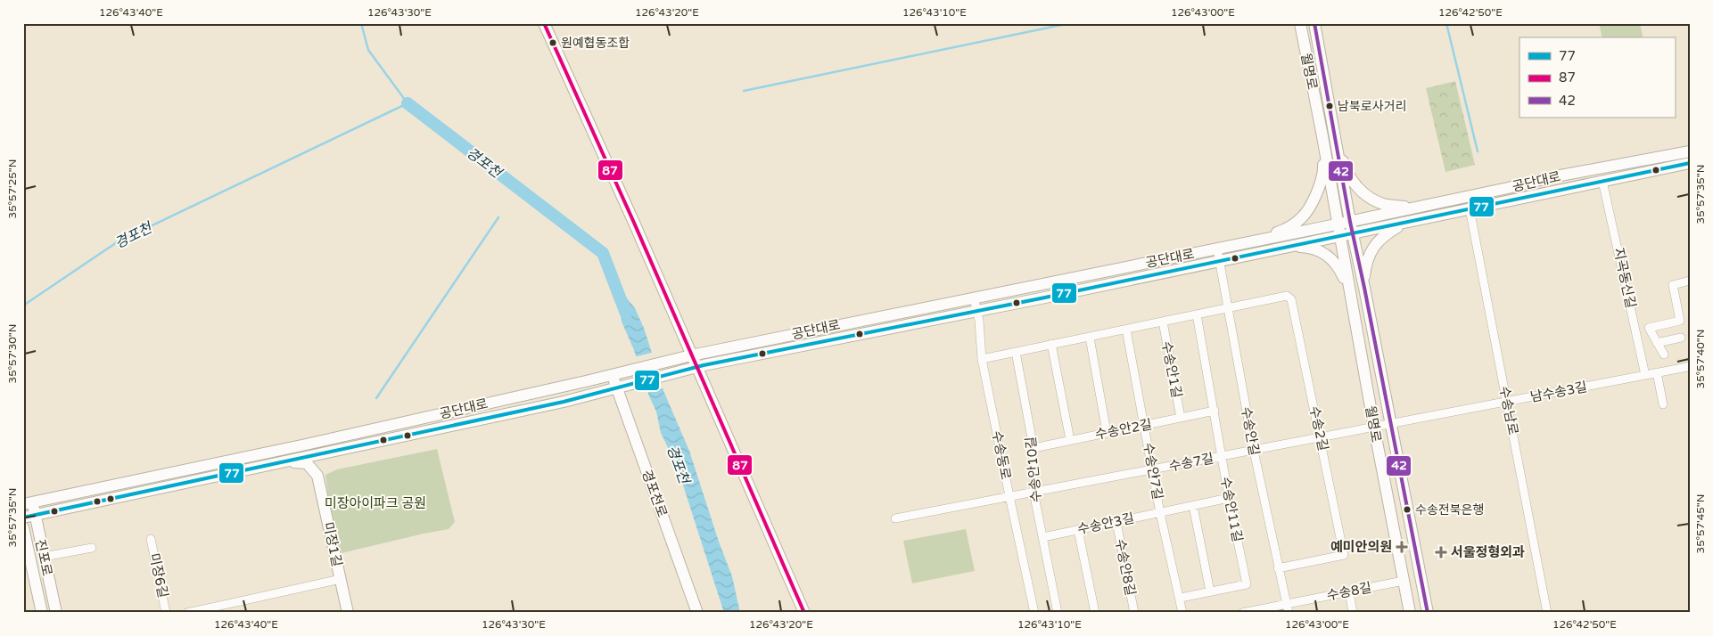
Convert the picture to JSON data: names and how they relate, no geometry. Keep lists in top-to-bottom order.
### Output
{
  "streets": {
    "street": [
      "월명로",
      "공단대로",
      "지곡동신길",
      "수송안1길",
      "남수송3길",
      "수송남로",
      "수송2길",
      "수송안2길",
      "수송안길",
      "수송동로",
      "수송7길",
      "수송안10길",
      "수송안7길",
      "경포천로",
      "수송안11길",
      "수송안3길",
      "미장1길",
      "진포로",
      "수송안8길",
      "미장6길",
      "수송8길"
    ]
  },
  "crossings": [
    ["월명로", "공단대로"],
    ["월명로", "남수송3길"],
    ["월명로", "수송7길"],
    ["월명로", "수송8길"],
    ["공단대로", "지곡동신길"],
    ["공단대로", "수송남로"],
    ["공단대로", "수송안길"],
    ["공단대로", "수송동로"],
    ["공단대로", "경포천로"],
    ["공단대로", "진포로"],
    ["지곡동신길", "남수송3길"],
    ["수송안1길", "수송안2길"],
    ["남수송3길", "수송남로"],
    ["남수송3길", "수송7길"],
    ["수송2길", "수송안길"],
    ["수송2길", "수송7길"],
    ["수송안2길", "수송안10길"],
    ["수송안2길", "수송안7길"],
    ["수송안2길", "수송안11길"],
    ["수송안길", "수송7길"],
    ["수송안길", "수송8길"],
    ["수송동로", "수송7길"],
    ["수송7길", "수송안10길"],
    ["수송7길", "수송안7길"],
    ["수송7길", "수송안11길"],
    ["수송안10길", "수송안3길"],
    ["수송안7길", "수송안11길"],
    ["수송안7길", "수송안3길"],
    ["수송안11길", "수송안3길"],
    ["수송안3길", "수송안8길"]
  ],
  "water": ["경포천"],
  "parks": ["미장아이파크 공원"],
  "places": {
    "other": ["원예협동조합", "남북로사거리", "수송전북은행"],
    "health": ["예미안의원", "서울정형외과"]
  },
  "lines": ["transit line 87", "transit line 42", "transit line 77"],
  "legend": ["77", "87", "42"],
  "coordinates": [
    "126°43'40\"E",
    "126°43'30\"E",
    "126°43'20\"E",
    "126°43'10\"E",
    "126°43'00\"E",
    "126°42'50\"E",
    "35°57'25\"N",
    "35°57'35\"N",
    "35°57'30\"N",
    "35°57'40\"N",
    "35°57'45\"N"
  ]
}
